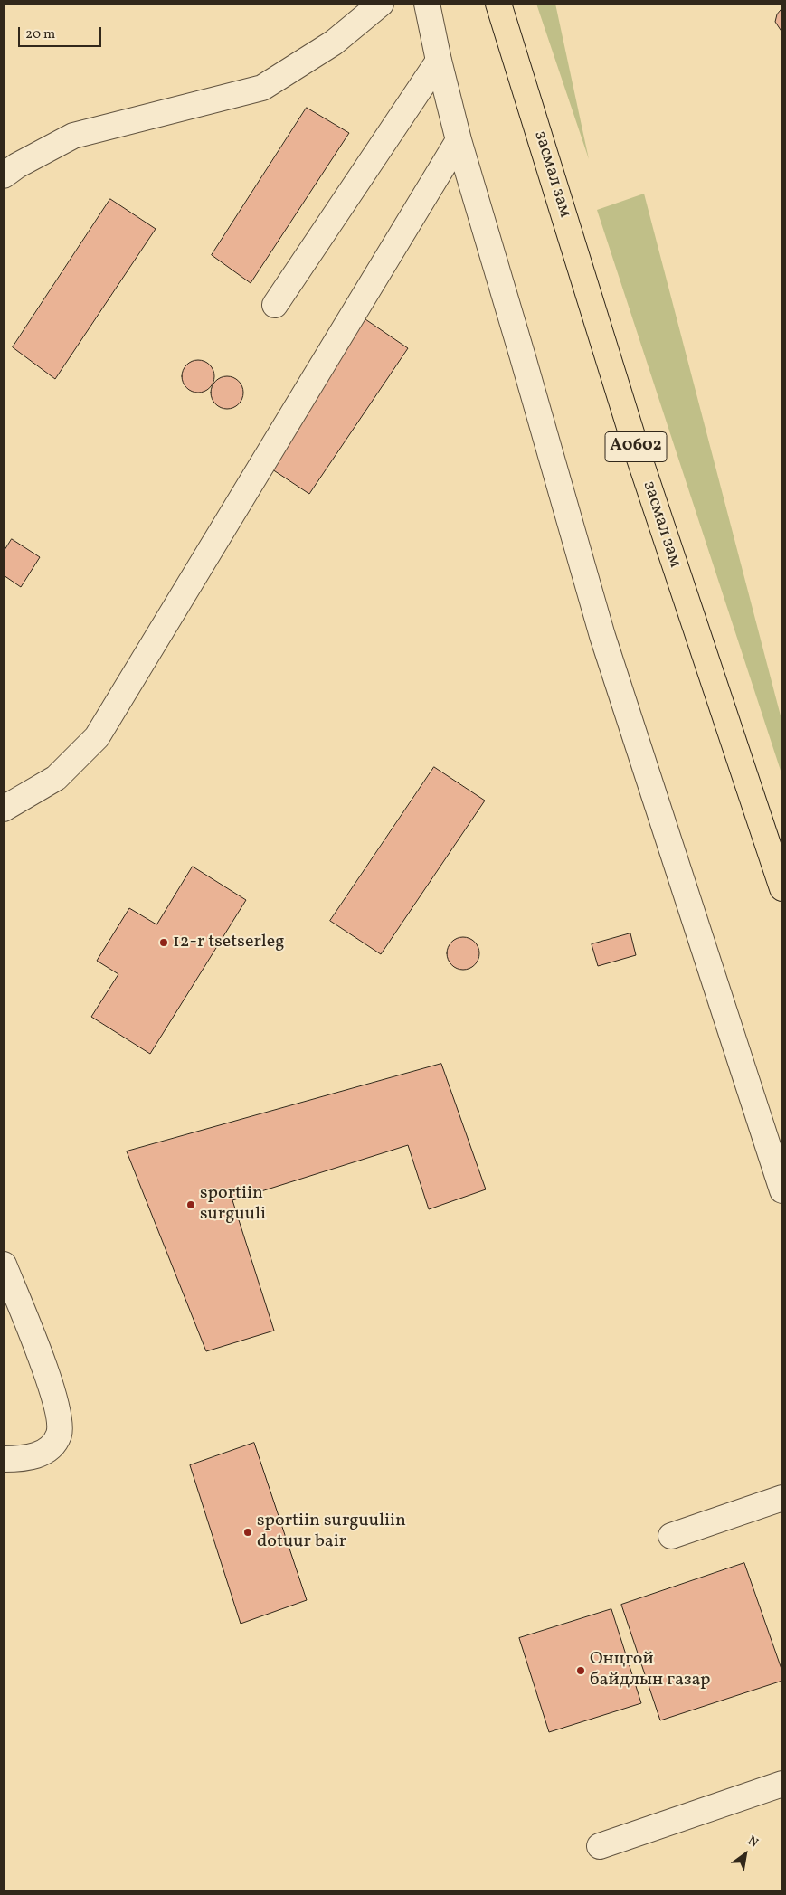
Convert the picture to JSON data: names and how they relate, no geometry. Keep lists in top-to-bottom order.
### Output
{
  "streets": {
    "highway": ["засмал зам", "A0602"]
  },
  "places": [
    "12-r tsetserleg",
    "sportiin surguuli",
    "sportiin surguuliin dotuur bair",
    "Онцгой байдлын газар"
  ],
  "scale_bar": "20 m",
  "north": "top right"
}
